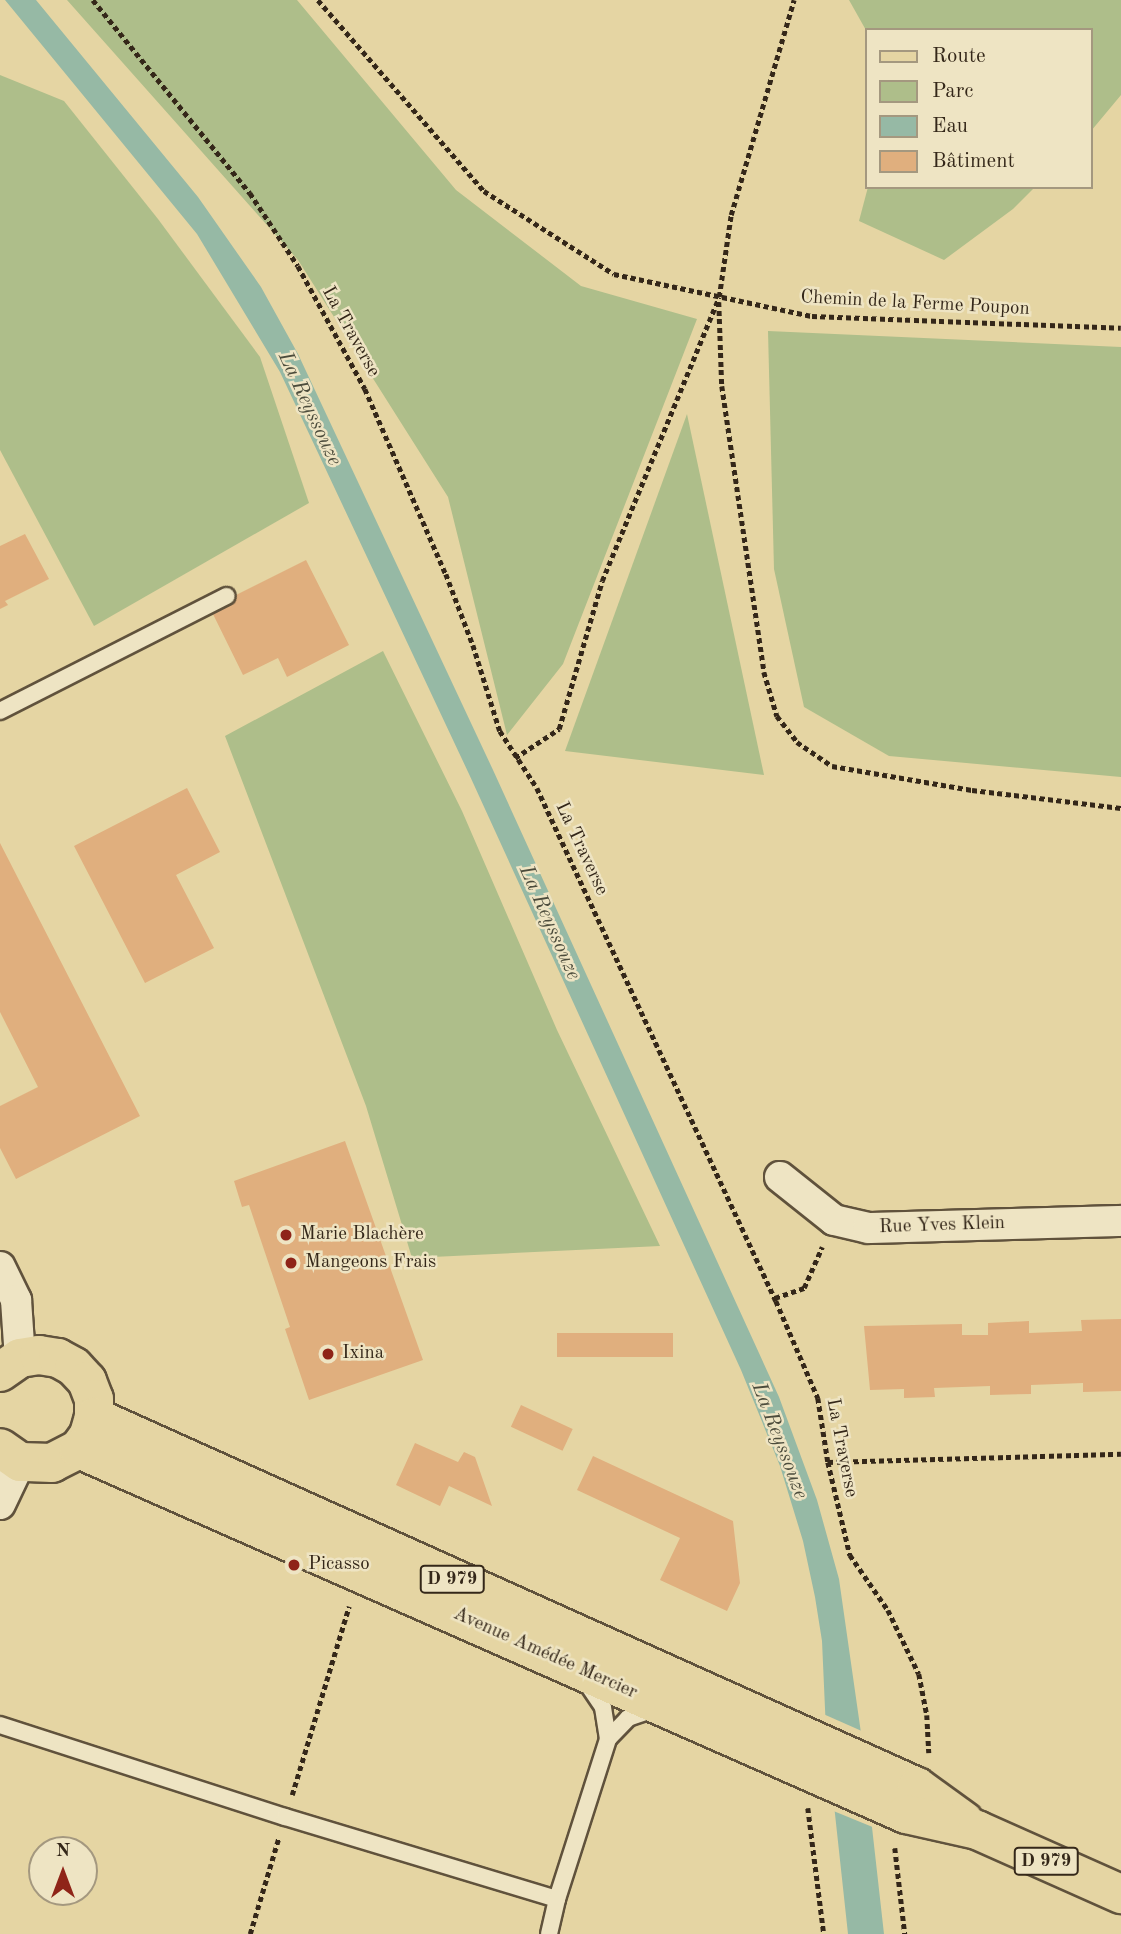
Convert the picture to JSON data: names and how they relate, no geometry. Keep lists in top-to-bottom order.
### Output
{
  "streets": {
    "main road": ["D 979", "Avenue Amédée Mercier"],
    "street": ["Rue Yves Klein"],
    "path": ["Chemin de la Ferme Poupon", "La Traverse"]
  },
  "water": ["La Reyssouze"],
  "places": [
    "Marie Blachère",
    "Mangeons Frais",
    "Ixina",
    "Picasso"
  ],
  "legend": [
    "Route",
    "Parc",
    "Eau",
    "Bâtiment"
  ],
  "north": "top"
}
